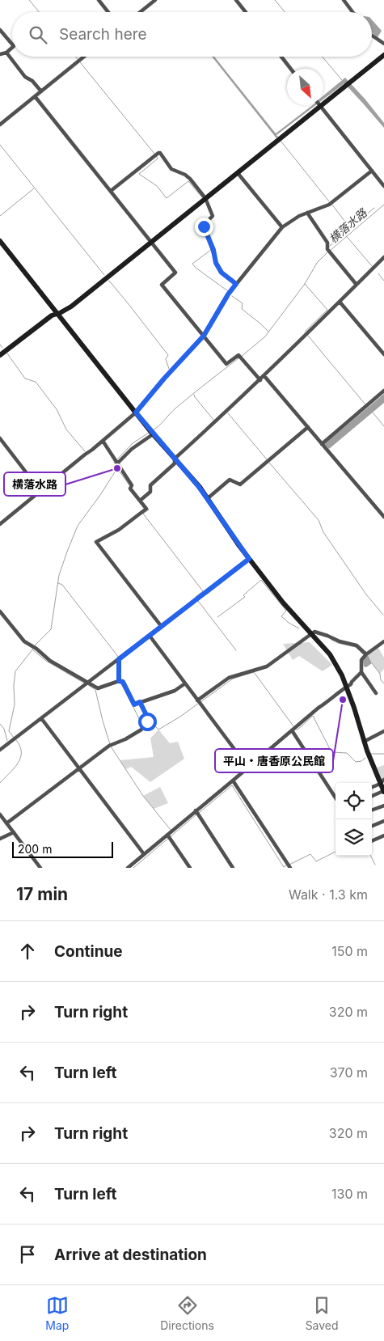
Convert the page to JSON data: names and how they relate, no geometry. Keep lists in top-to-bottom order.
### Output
{
  "water": ["横落水路"],
  "places": ["横落水路", "平山・唐香原公民館"],
  "scale_bar": "200 m",
  "north": "bottom right",
  "page": {
    "search": "Search here",
    "scale": "200 m",
    "heading": ["17 min", "Walk · 1.3 km"],
    "list": [
      ["Continue", "150 m"],
      ["Turn right", "320 m"],
      ["Turn left", "370 m"],
      ["Turn right", "320 m"],
      ["Turn left", "130 m"],
      "Arrive at destination"
    ],
    "nav": ["Map", "Directions", "Saved"]
  }
}
